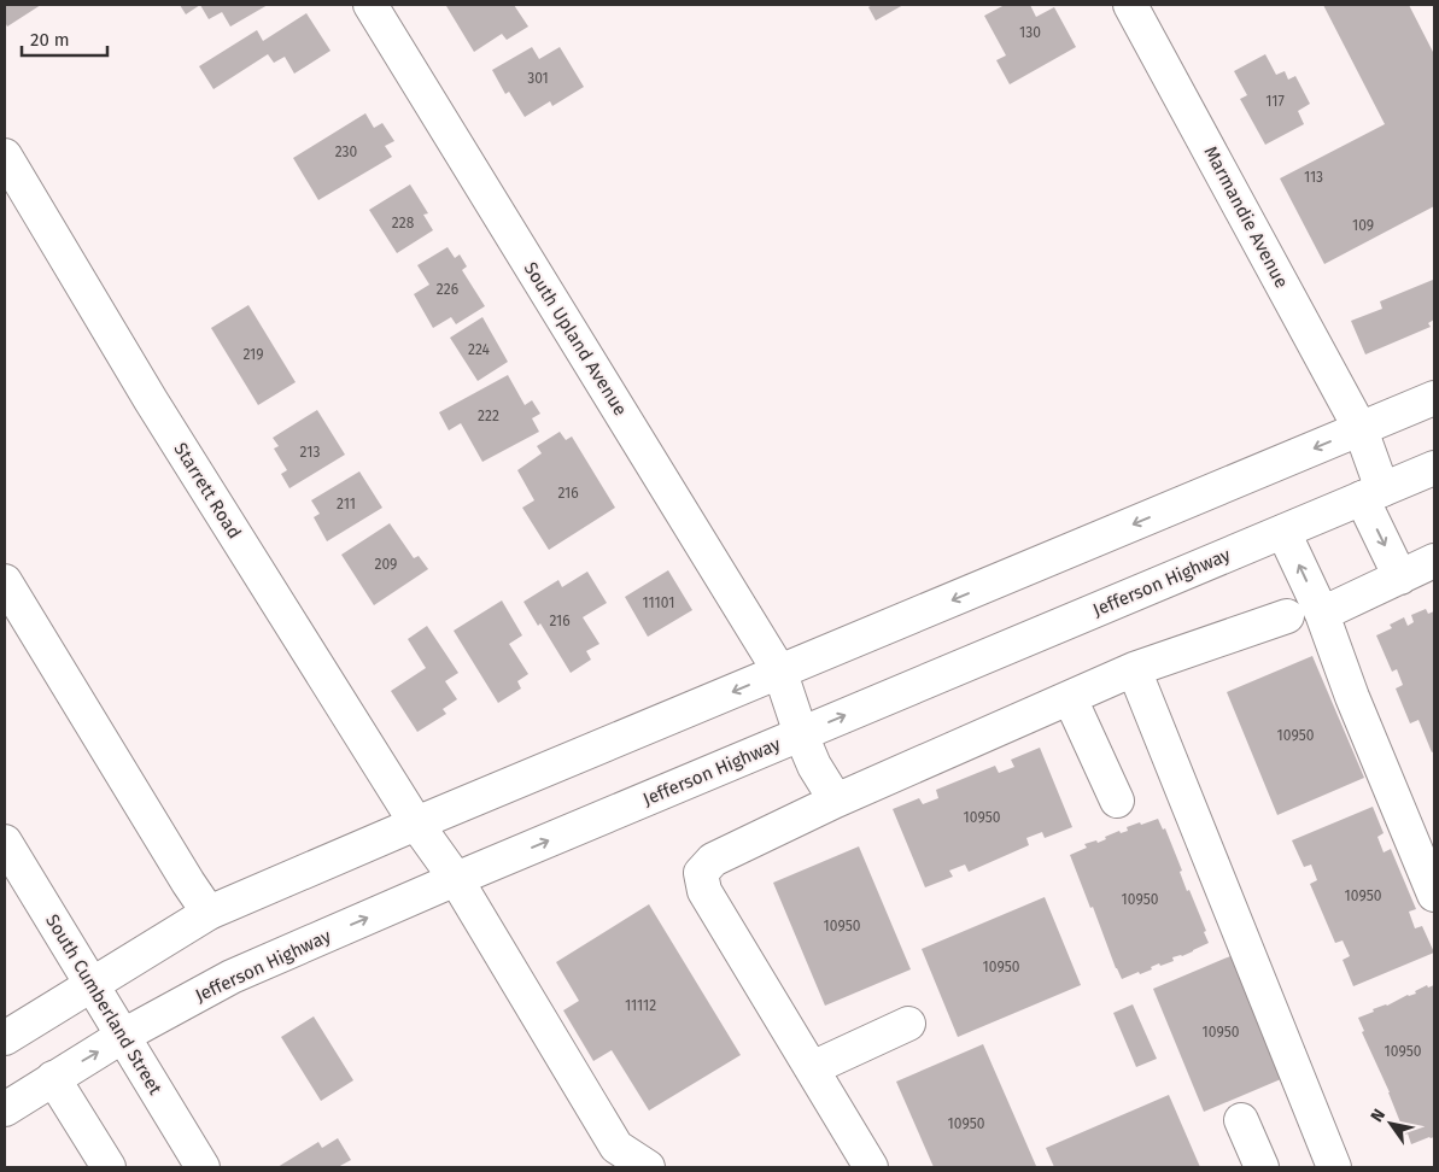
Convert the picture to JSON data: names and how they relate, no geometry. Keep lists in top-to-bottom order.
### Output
{
  "streets": {
    "street": [
      "Marmandie Avenue",
      "South Upland Avenue",
      "Starrett Road",
      "Jefferson Highway",
      "South Cumberland Street"
    ]
  },
  "crossings": [
    ["Marmandie Avenue", "Jefferson Highway"],
    ["South Upland Avenue", "Jefferson Highway"],
    ["Starrett Road", "Jefferson Highway"],
    ["Jefferson Highway", "South Cumberland Street"]
  ],
  "house_numbers": [
    "130",
    "301",
    "117",
    "230",
    "113",
    "228",
    "109",
    "226",
    "224",
    "219",
    "222",
    "213",
    "216",
    "211",
    "209",
    "11101",
    "216",
    "10950",
    "10950",
    "10950",
    "10950",
    "10950",
    "10950",
    "11112",
    "10950",
    "10950",
    "10950"
  ],
  "scale_bar": "20 m",
  "north": "top left"
}
